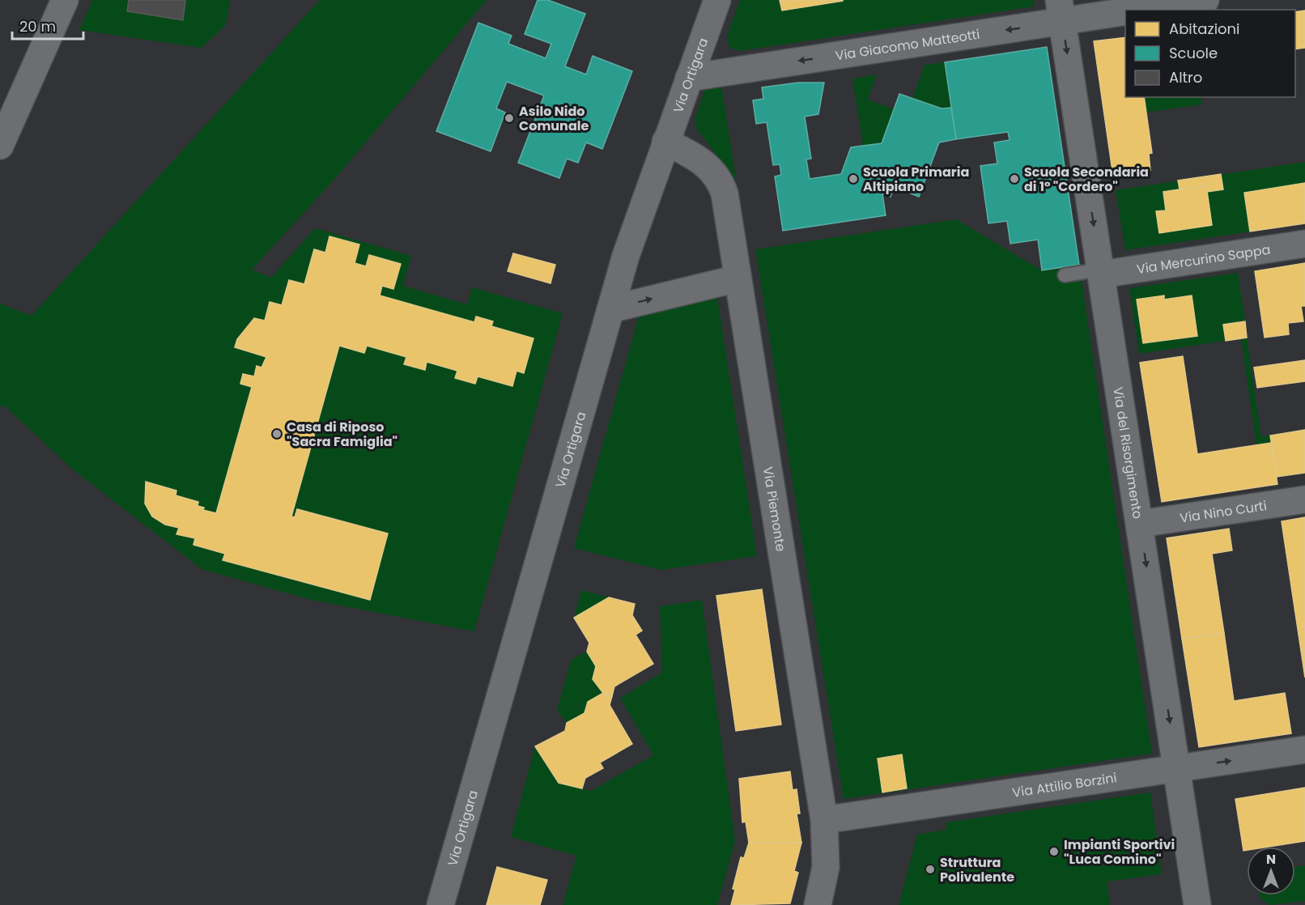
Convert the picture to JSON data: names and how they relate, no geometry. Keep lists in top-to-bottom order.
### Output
{
  "streets": {
    "street": [
      "Via Giacomo Matteotti",
      "Via Ortigara",
      "Via Mercurino Sappa",
      "Via del Risorgimento",
      "Via Piemonte",
      "Via Nino Curti",
      "Via Attilio Borzini"
    ]
  },
  "crossings": [
    ["Via Giacomo Matteotti", "Via Ortigara"],
    ["Via Giacomo Matteotti", "Via del Risorgimento"],
    ["Via Ortigara", "Via Piemonte"],
    ["Via Mercurino Sappa", "Via del Risorgimento"],
    ["Via del Risorgimento", "Via Nino Curti"],
    ["Via del Risorgimento", "Via Attilio Borzini"],
    ["Via Piemonte", "Via Attilio Borzini"]
  ],
  "one_way": ["Via Giacomo Matteotti", "Via del Risorgimento"],
  "places": [
    "Asilo Nido Comunale",
    "Scuola Primaria Altipiano",
    "Scuola Secondaria di 1° \"Cordero\"",
    "Casa di Riposo \"Sacra Famiglia\"",
    "Impianti Sportivi \"Luca Comino\"",
    "Struttura Polivalente"
  ],
  "legend": ["Abitazioni", "Scuole", "Altro"],
  "scale_bar": "20 m",
  "north": "top"
}
